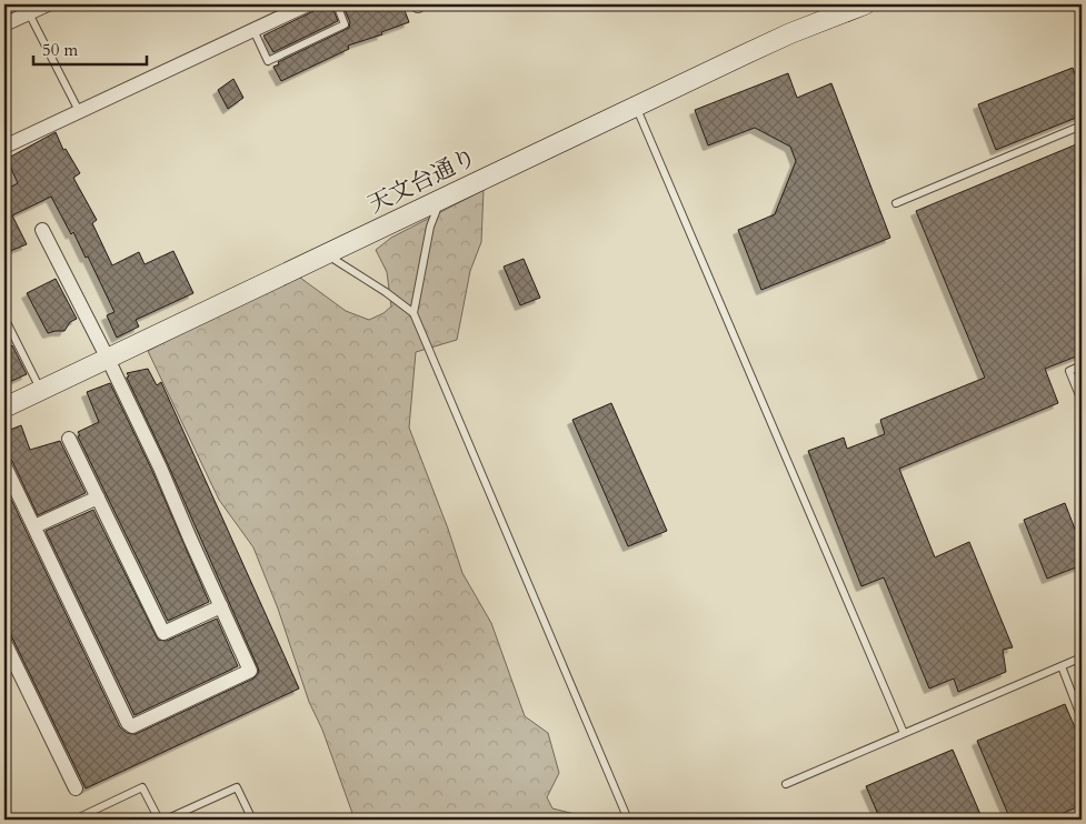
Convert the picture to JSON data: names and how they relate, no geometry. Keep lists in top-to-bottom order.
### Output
{
  "streets": {
    "main road": ["天文台通り"]
  },
  "scale_bar": "50 m"
}
